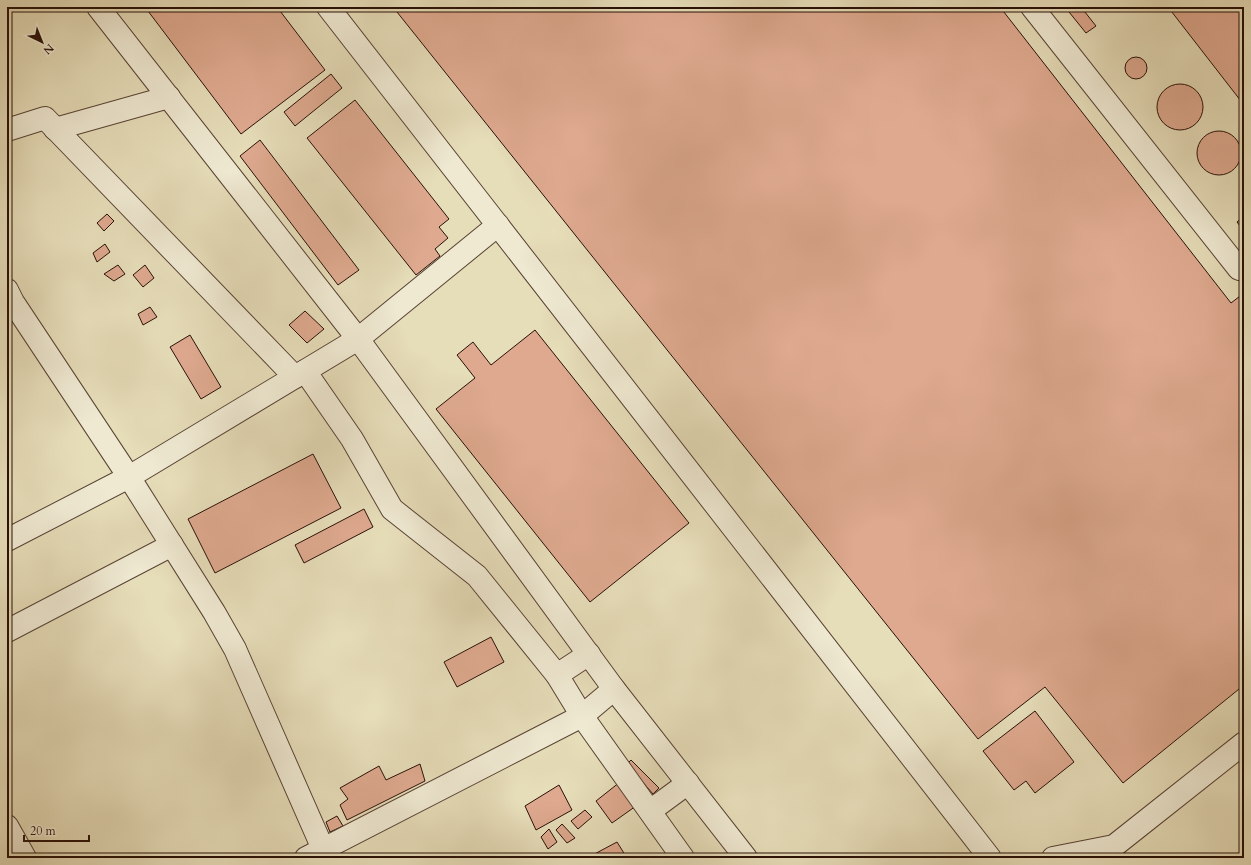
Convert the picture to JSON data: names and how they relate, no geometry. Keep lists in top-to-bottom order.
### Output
{
  "scale_bar": "20 m",
  "north": "bottom right"
}
